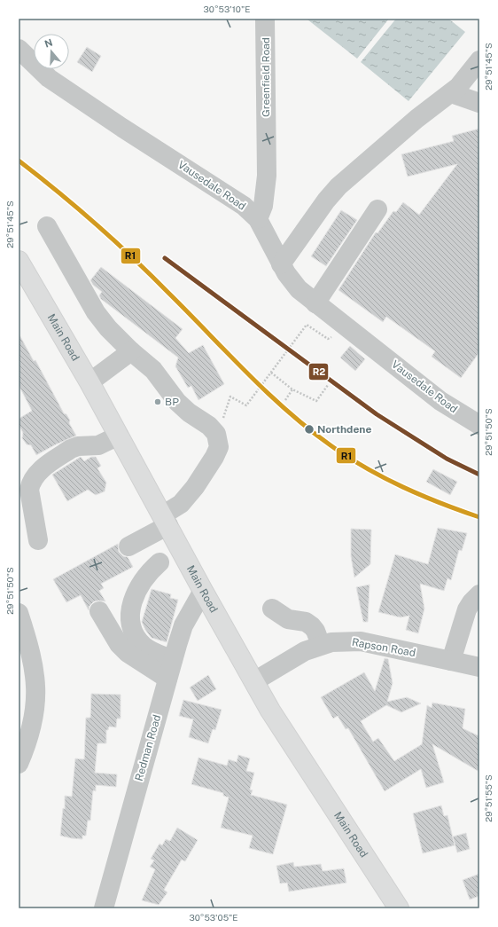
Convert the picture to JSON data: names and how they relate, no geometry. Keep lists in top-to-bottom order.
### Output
{
  "streets": {
    "main road": ["Main Road"],
    "street": [
      "Greenfield Road",
      "Vausedale Road",
      "Rapson Road",
      "Redman Road"
    ]
  },
  "crossings": [
    ["Greenfield Road", "Vausedale Road"],
    ["Main Road", "Rapson Road"],
    ["Main Road", "Redman Road"]
  ],
  "places": ["BP", "Northdene"],
  "lines": ["transit line R1", "transit line R2"],
  "north": "top",
  "coordinates": [
    "30°53'10\"E",
    "29°51'45\"S",
    "29°51'50\"S",
    "29°51'55\"S",
    "30°53'05\"E"
  ]
}
